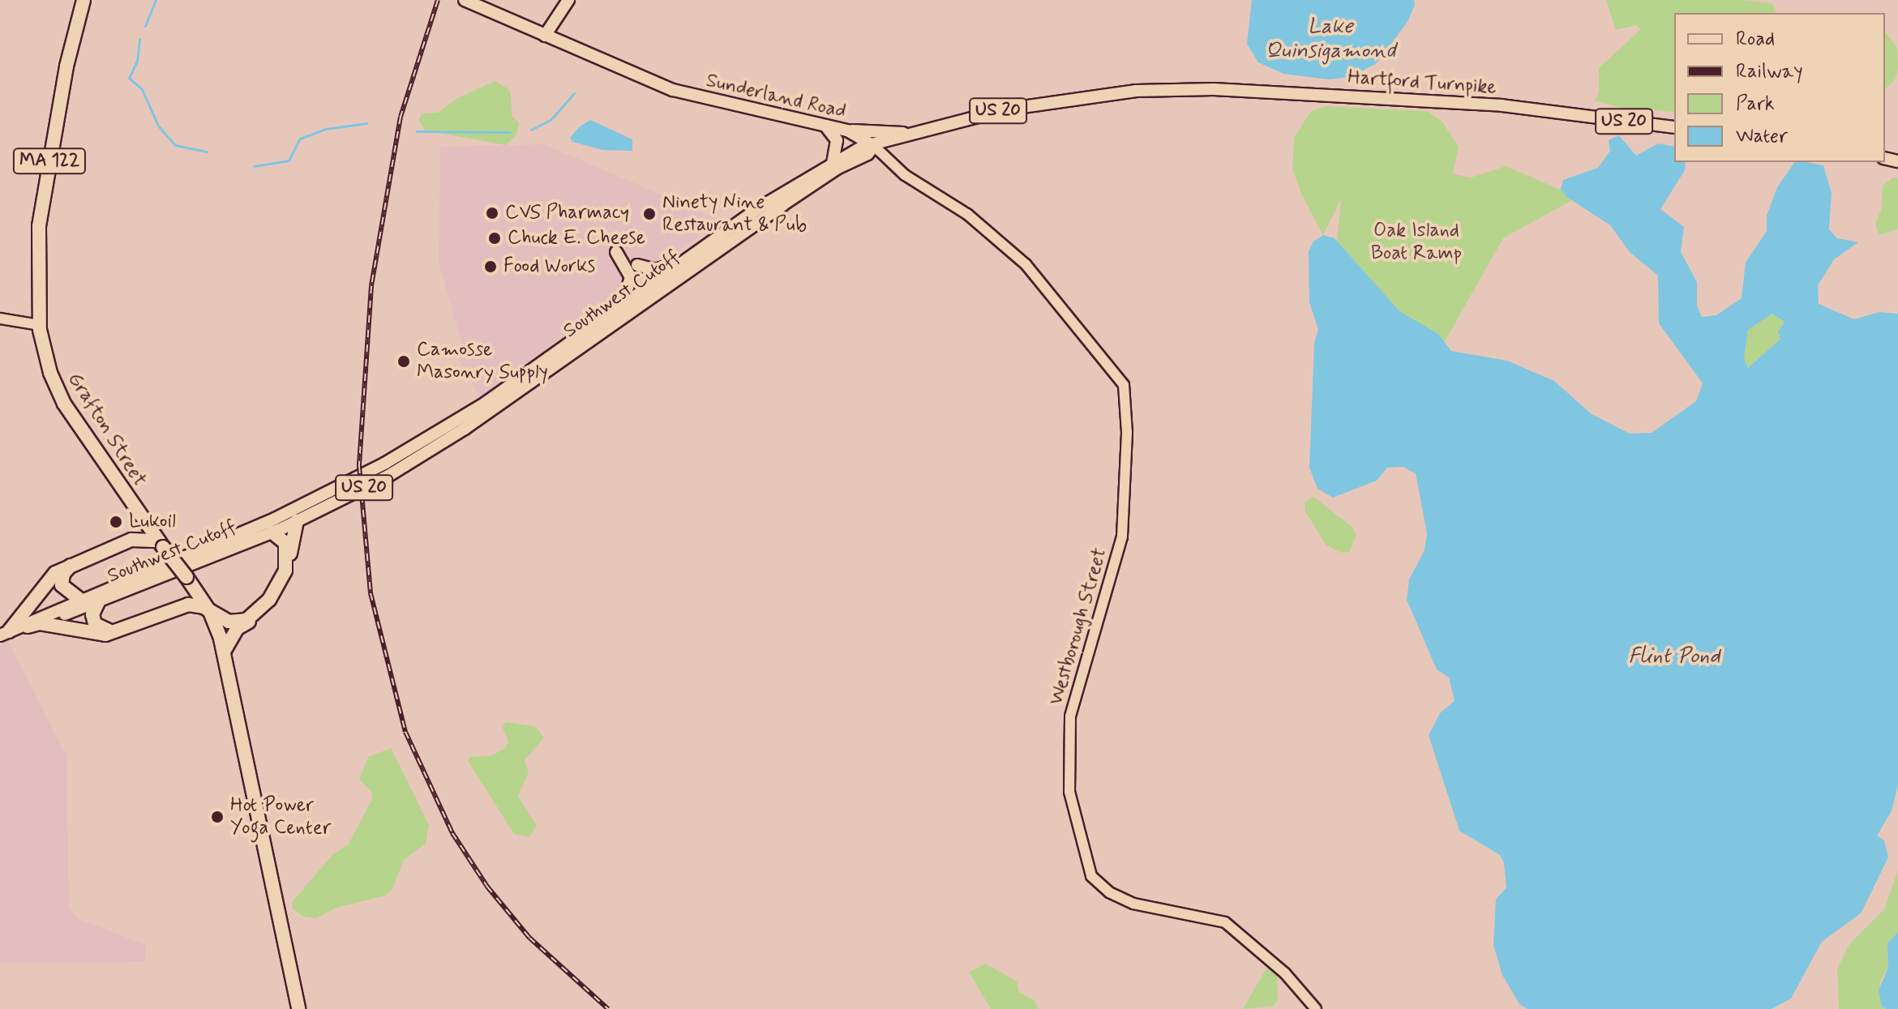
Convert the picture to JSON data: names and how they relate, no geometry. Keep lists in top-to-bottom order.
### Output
{
  "streets": {
    "highway": ["MA 122", "Grafton Street"],
    "main road": [
      "Hartford Turnpike",
      "Sunderland Road",
      "US 20",
      "Southwest Cutoff"
    ],
    "street": ["Westborough Street"]
  },
  "crossings": [
    ["Hartford Turnpike", "US 20"],
    ["Sunderland Road", "US 20"],
    ["Sunderland Road", "Southwest Cutoff"],
    ["Sunderland Road", "Westborough Street"],
    ["US 20", "Southwest Cutoff"],
    ["US 20", "Westborough Street"],
    ["Southwest Cutoff", "Westborough Street"]
  ],
  "water": ["Lake Quinsigamond", "Flint Pond"],
  "parks": ["Oak Island Boat Ramp"],
  "places": [
    "CVS Pharmacy",
    "Ninety Nine Restaurant & Pub",
    "Chuck E. Cheese",
    "Food Works",
    "Camosse Masonry Supply",
    "Lukoil",
    "Hot Power Yoga Center"
  ],
  "legend": [
    "Road",
    "Railway",
    "Park",
    "Water"
  ]
}
